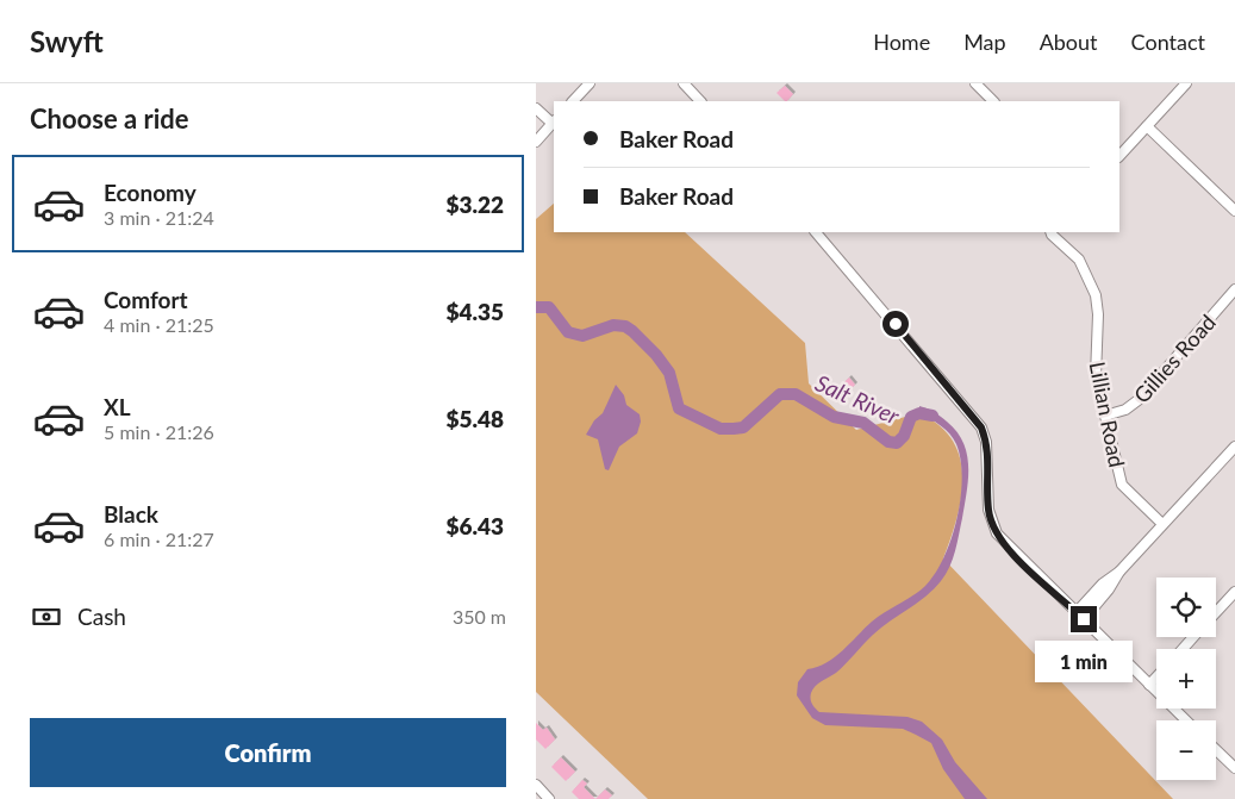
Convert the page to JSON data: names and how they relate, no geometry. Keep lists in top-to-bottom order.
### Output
{
  "streets": {
    "street": ["Gillies Road", "Lillian Road"]
  },
  "crossings": [
    ["Gillies Road", "Lillian Road"]
  ],
  "water": ["Salt River"],
  "page": {
    "header": "Swyft",
    "nav": [
      "Home",
      "Map",
      "About",
      "Contact"
    ],
    "heading": "Choose a ride",
    "banner": ["Baker Road", "Baker Road"],
    "list": [
      {
        "name": "Economy",
        "note": "3 min · 21:24",
        "value": "$3.22"
      },
      {
        "name": "Comfort",
        "note": "4 min · 21:25",
        "value": "$4.35"
      },
      {
        "name": "XL",
        "note": "5 min · 21:26",
        "value": "$5.48"
      },
      {
        "name": "Black",
        "note": "6 min · 21:27",
        "value": "$6.43"
      }
    ],
    "map_buttons": ["+", "−"],
    "pay": ["Cash", "350 m"],
    "bubble": "1 min",
    "buttons": "Confirm"
  }
}
